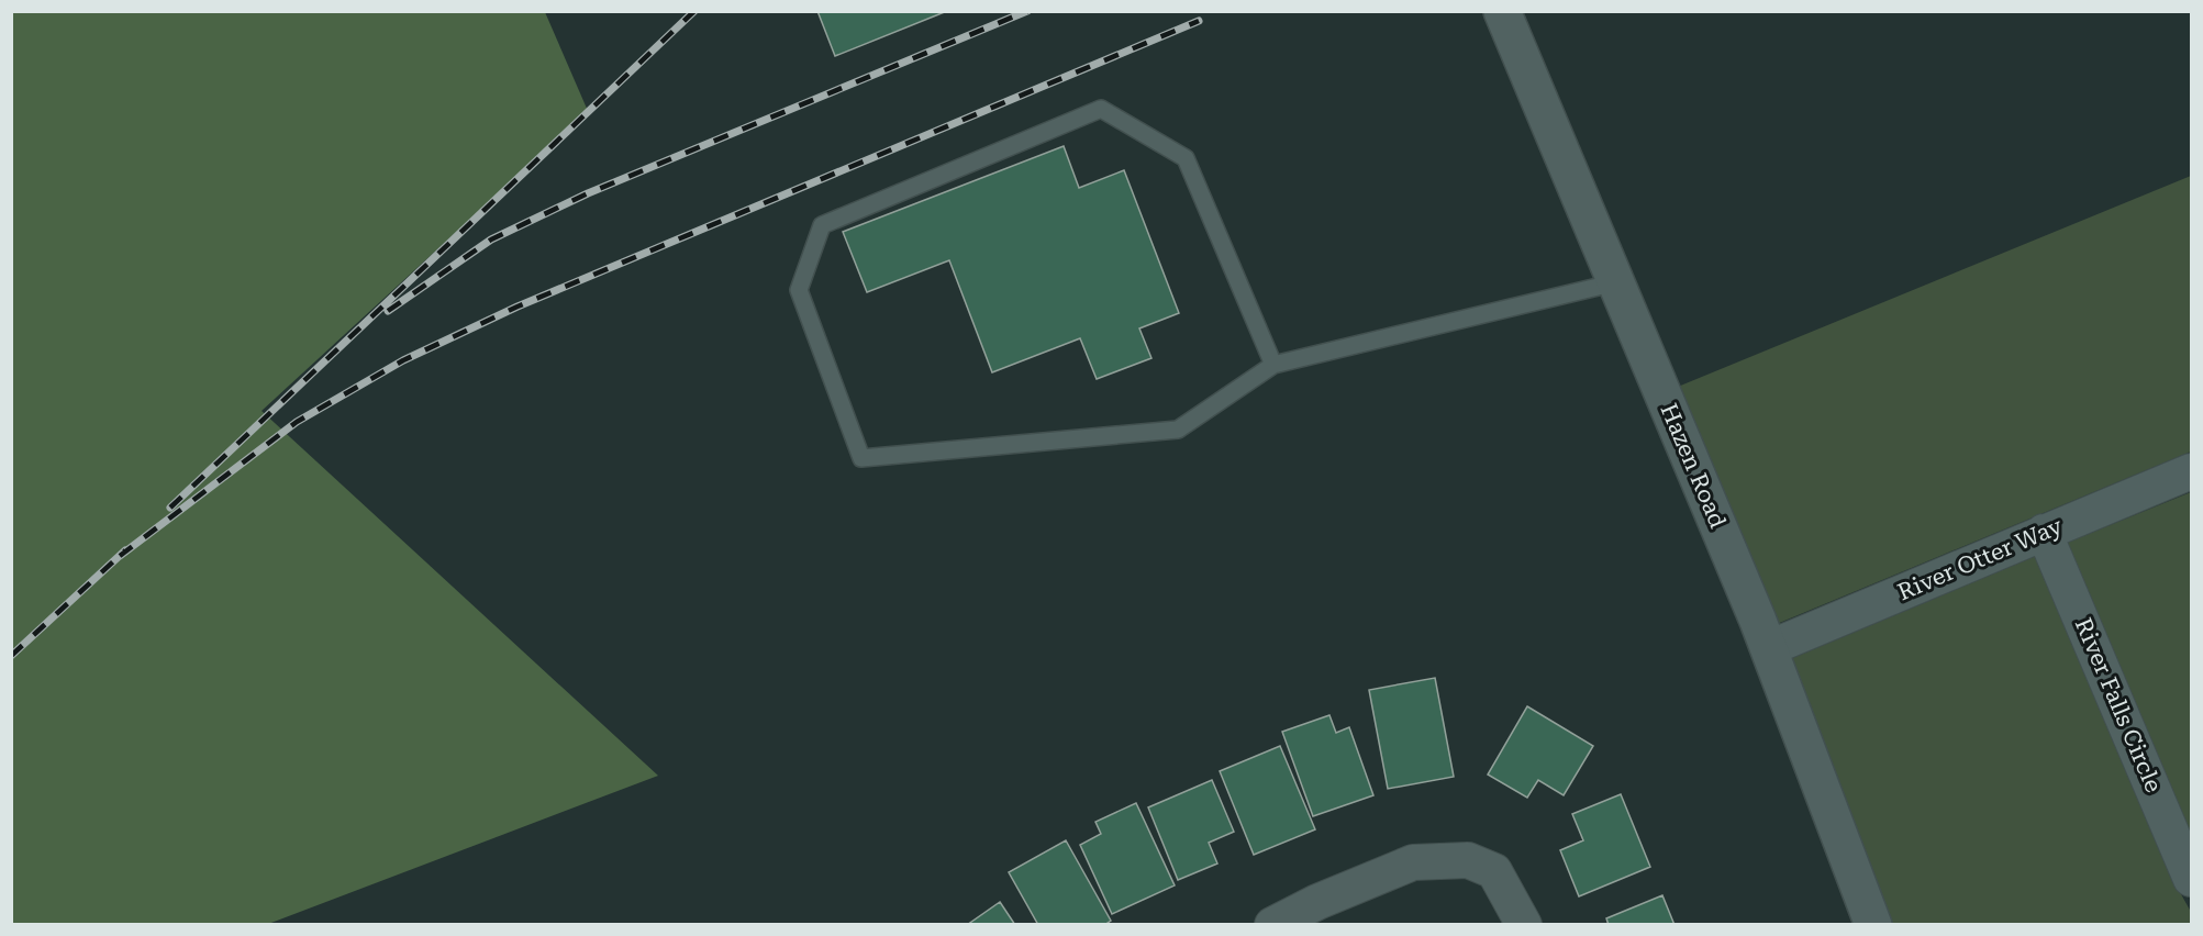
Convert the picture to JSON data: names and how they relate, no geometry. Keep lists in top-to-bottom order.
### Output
{
  "streets": {
    "street": ["Hazen Road", "River Otter Way", "River Falls Circle"]
  },
  "crossings": [
    ["Hazen Road", "River Otter Way"],
    ["River Otter Way", "River Falls Circle"]
  ]
}
